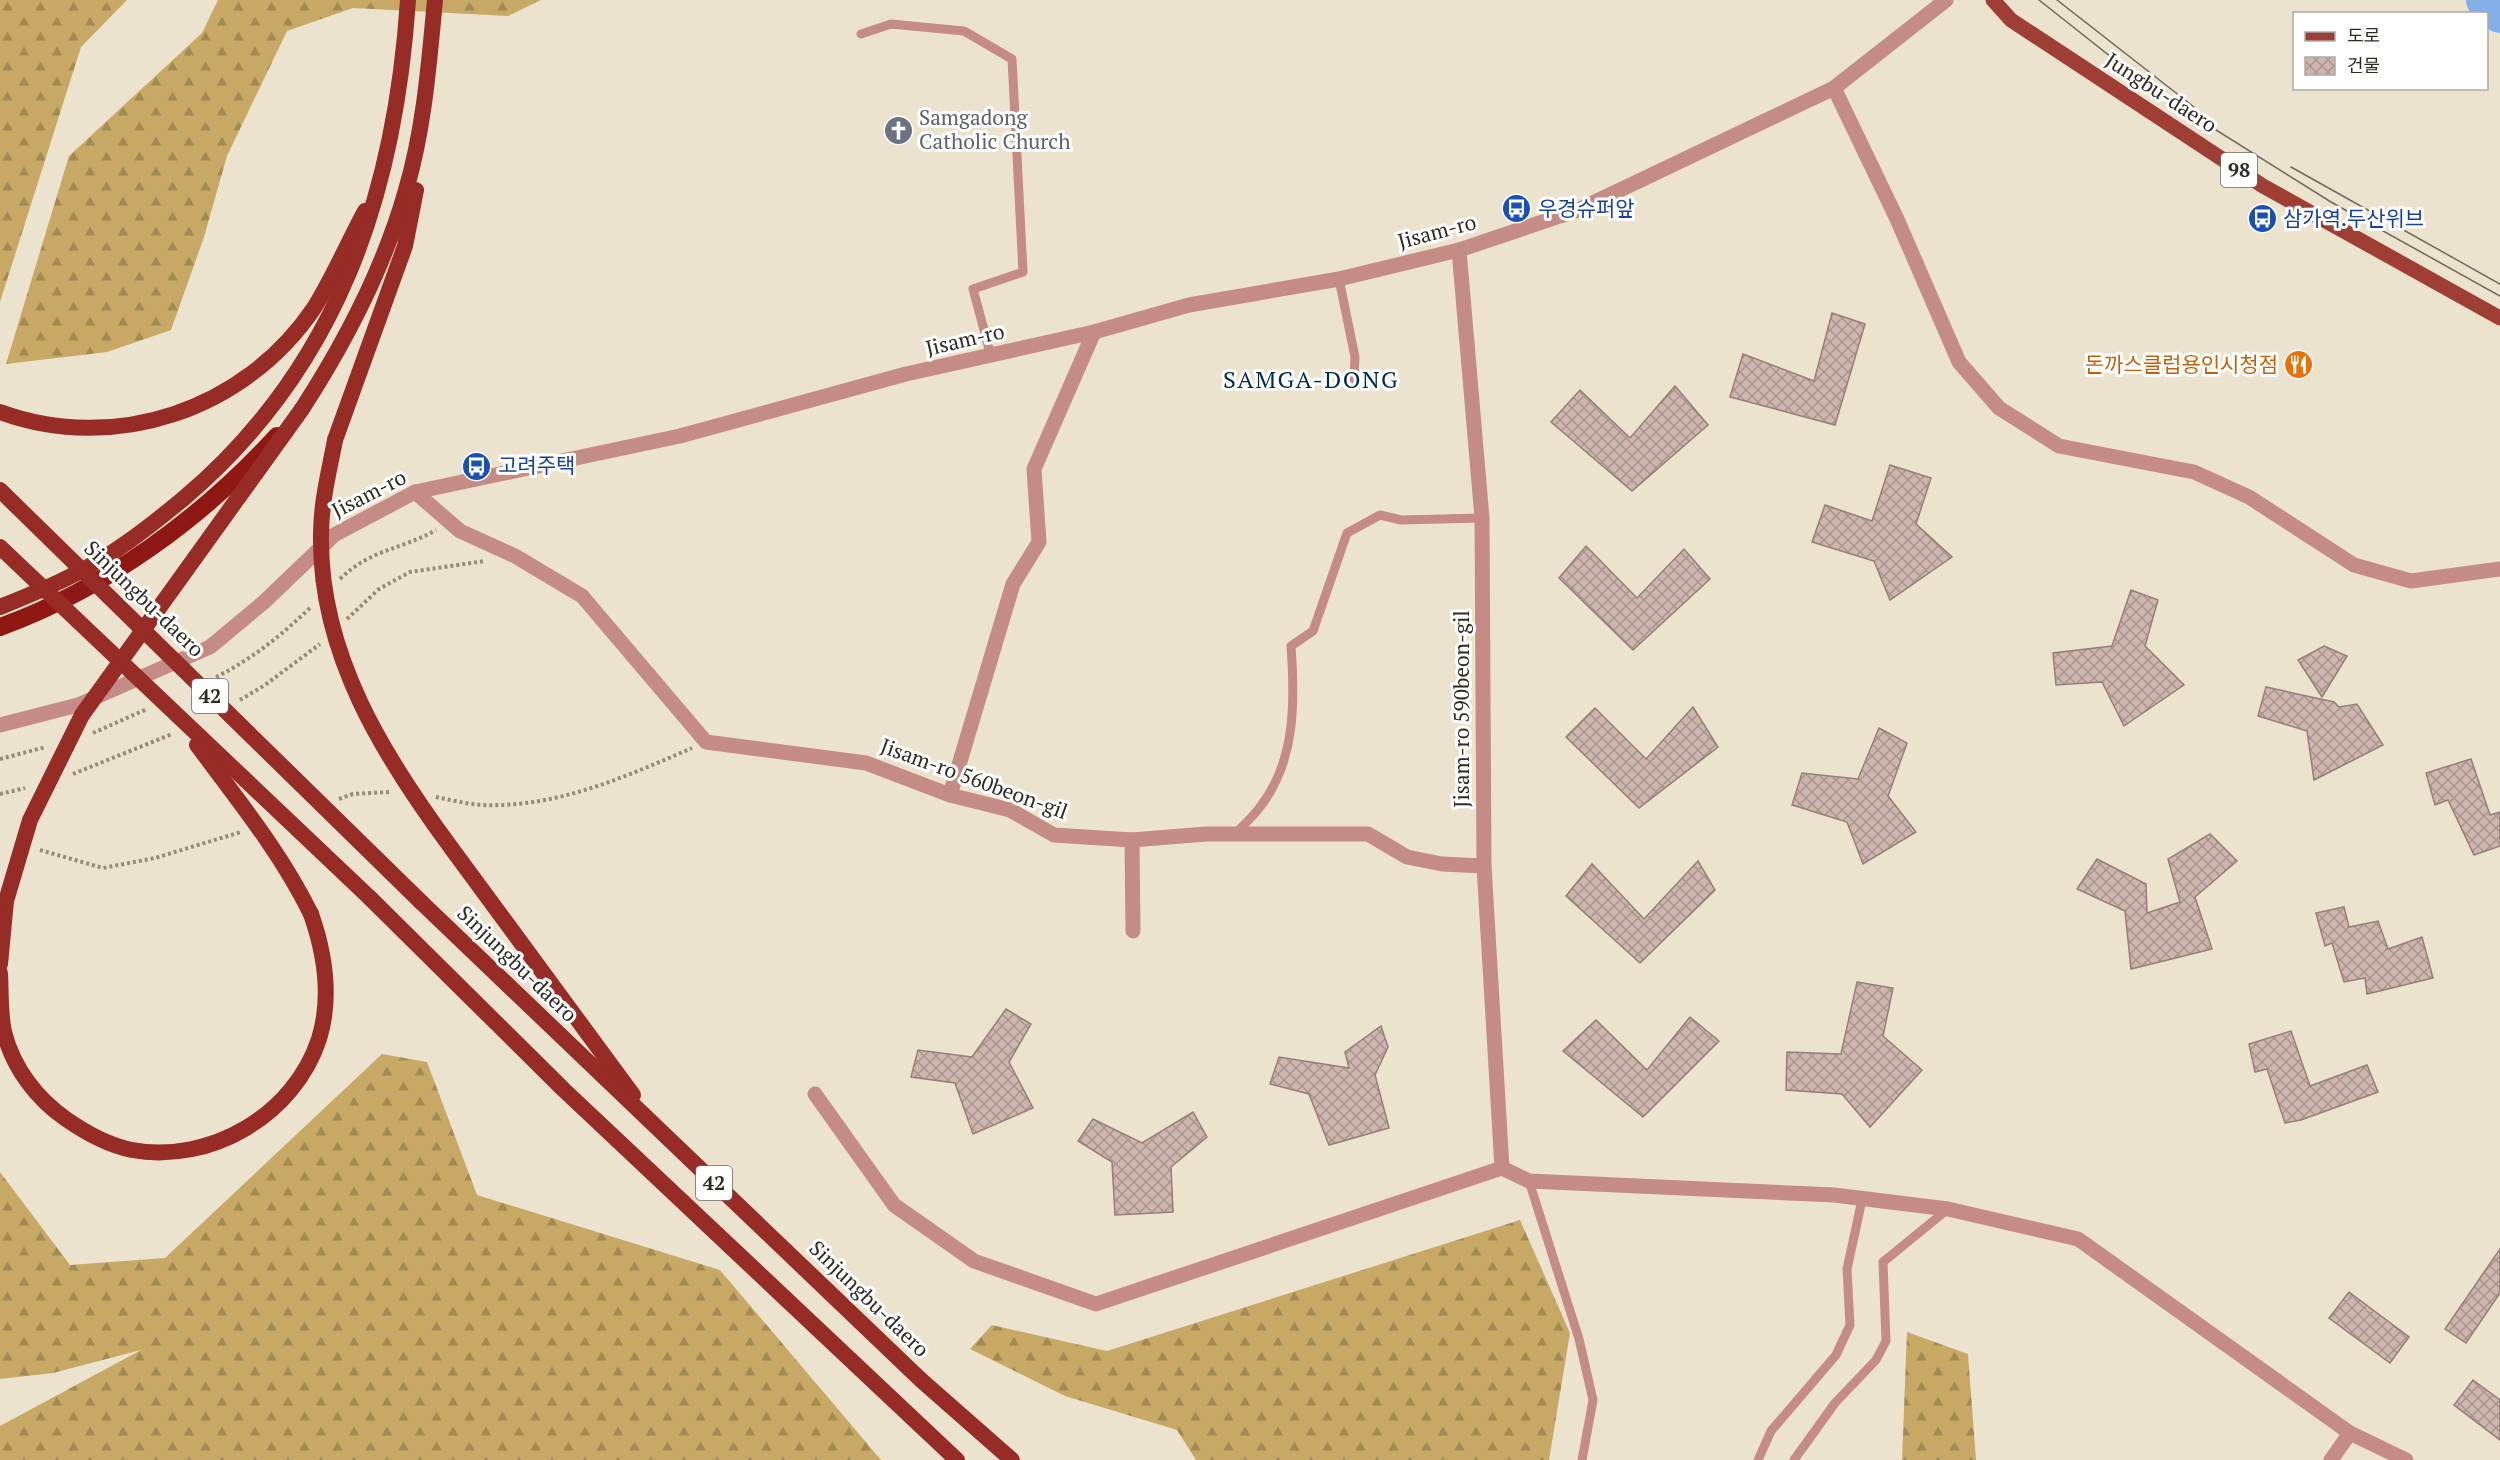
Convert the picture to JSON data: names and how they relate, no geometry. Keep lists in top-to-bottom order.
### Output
{
  "streets": {
    "highway": ["Sinjungbu-daero", "42"],
    "main road": ["Jungbu-daero", "98"],
    "street": ["Jisam-ro", "Jisam-ro 590beon-gil", "Jisam-ro 560beon-gil"]
  },
  "crossings": [
    ["Jisam-ro", "Jisam-ro 590beon-gil"],
    ["Jisam-ro", "Jisam-ro 560beon-gil"],
    ["Jisam-ro 590beon-gil", "Jisam-ro 560beon-gil"]
  ],
  "districts": ["SAMGA-DONG"],
  "places": {
    "church": ["Samgadong Catholic Church"],
    "bus stop": ["우경슈퍼앞", "삼가역.두산위브", "고려주택"],
    "restaurant": ["돈까스클럽용인시청점"]
  },
  "legend": ["도로", "건물"]
}
